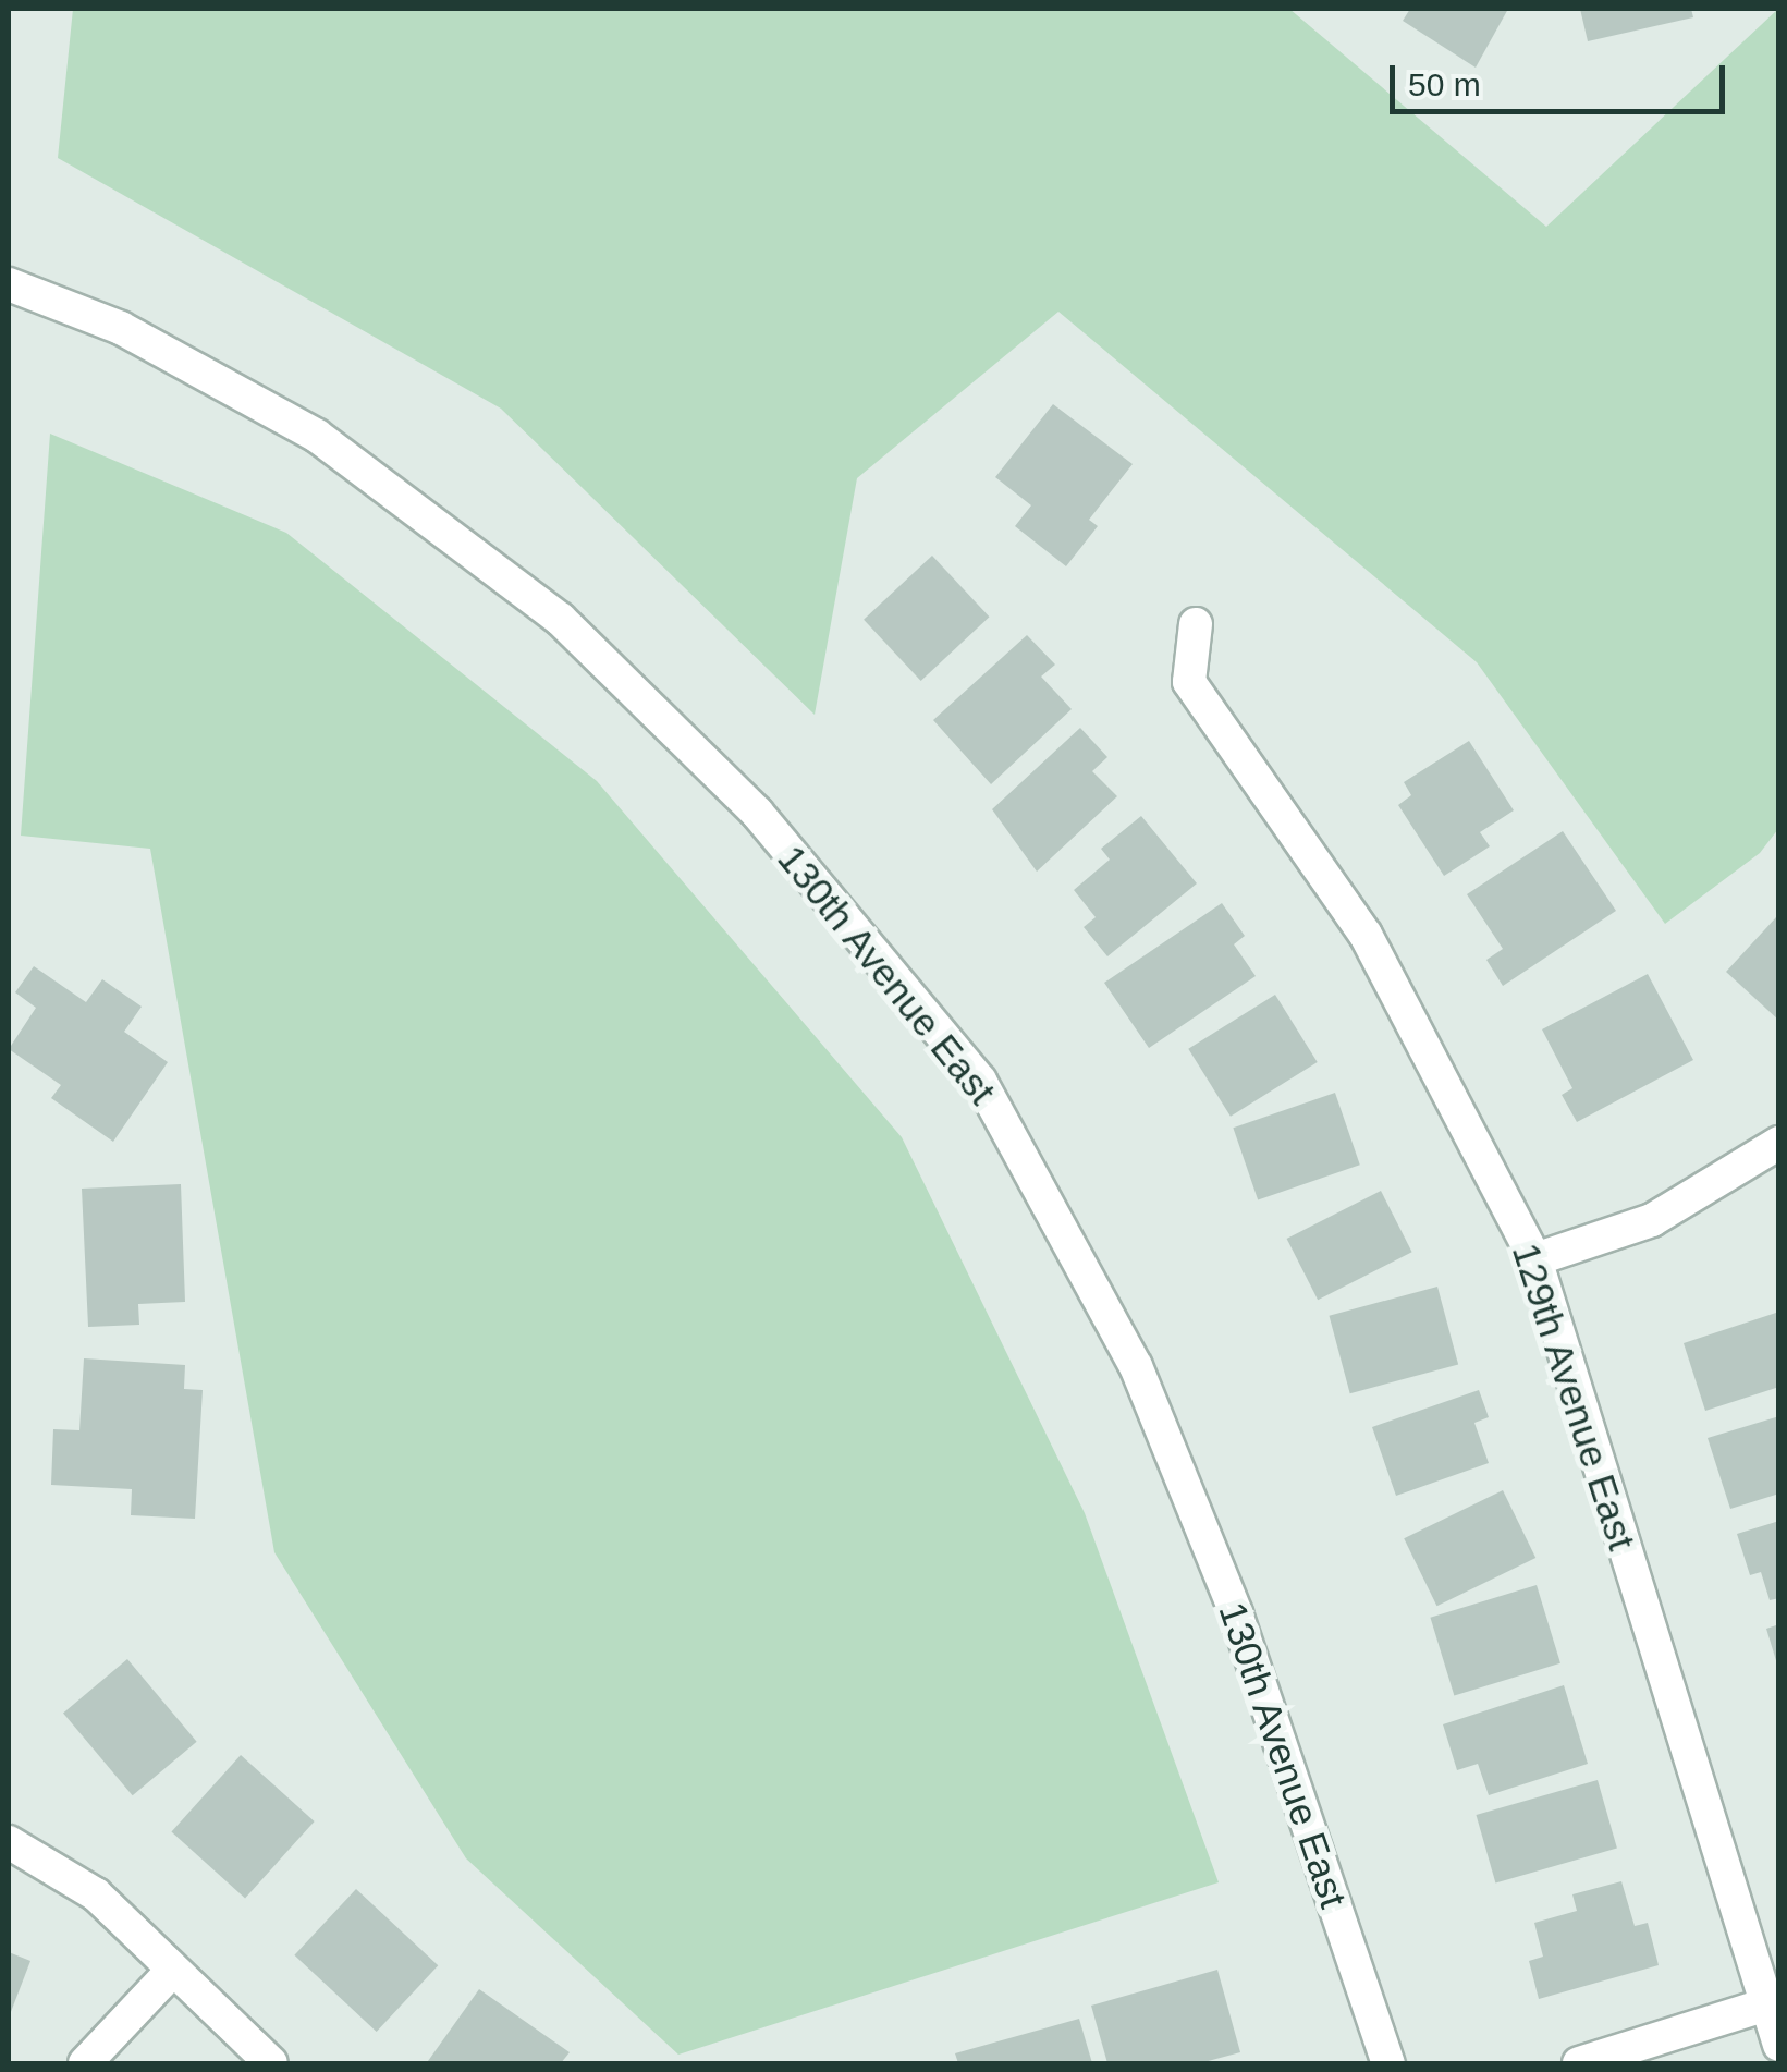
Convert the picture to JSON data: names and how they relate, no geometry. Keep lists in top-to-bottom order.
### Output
{
  "streets": {
    "street": ["130th Avenue East", "129th Avenue East"]
  },
  "scale_bar": "50 m"
}
